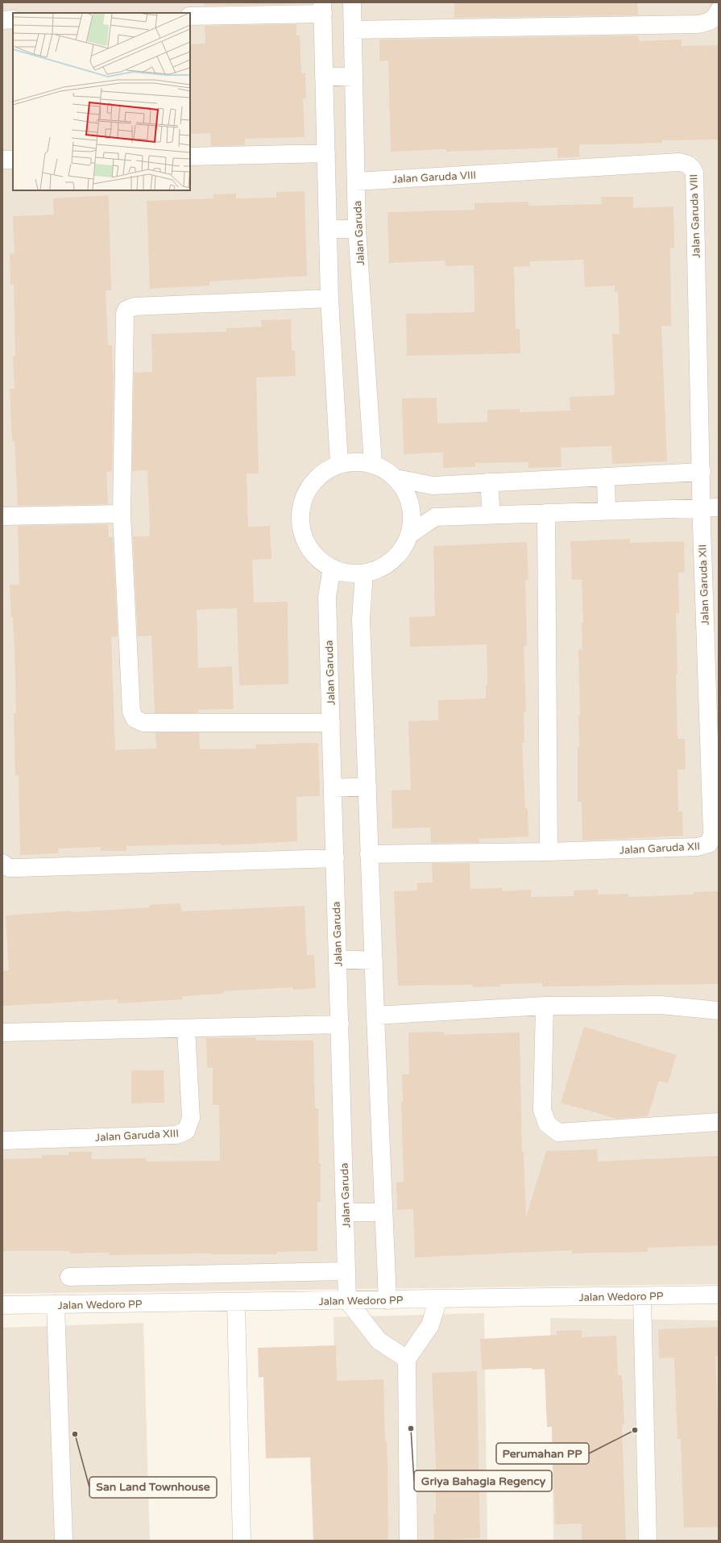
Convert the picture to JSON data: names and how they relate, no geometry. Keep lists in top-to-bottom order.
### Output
{
  "streets": {
    "street": [
      "Jalan Garuda VIII",
      "Jalan Garuda",
      "Jalan Garuda XII",
      "Jalan Garuda XIII",
      "Jalan Wedoro PP"
    ]
  },
  "crossings": [
    ["Jalan Garuda VIII", "Jalan Garuda"],
    ["Jalan Garuda VIII", "Jalan Garuda XII"],
    ["Jalan Garuda", "Jalan Wedoro PP"]
  ],
  "places": ["Griya Bahagia Regency", "Perumahan PP", "San Land Townhouse"]
}
